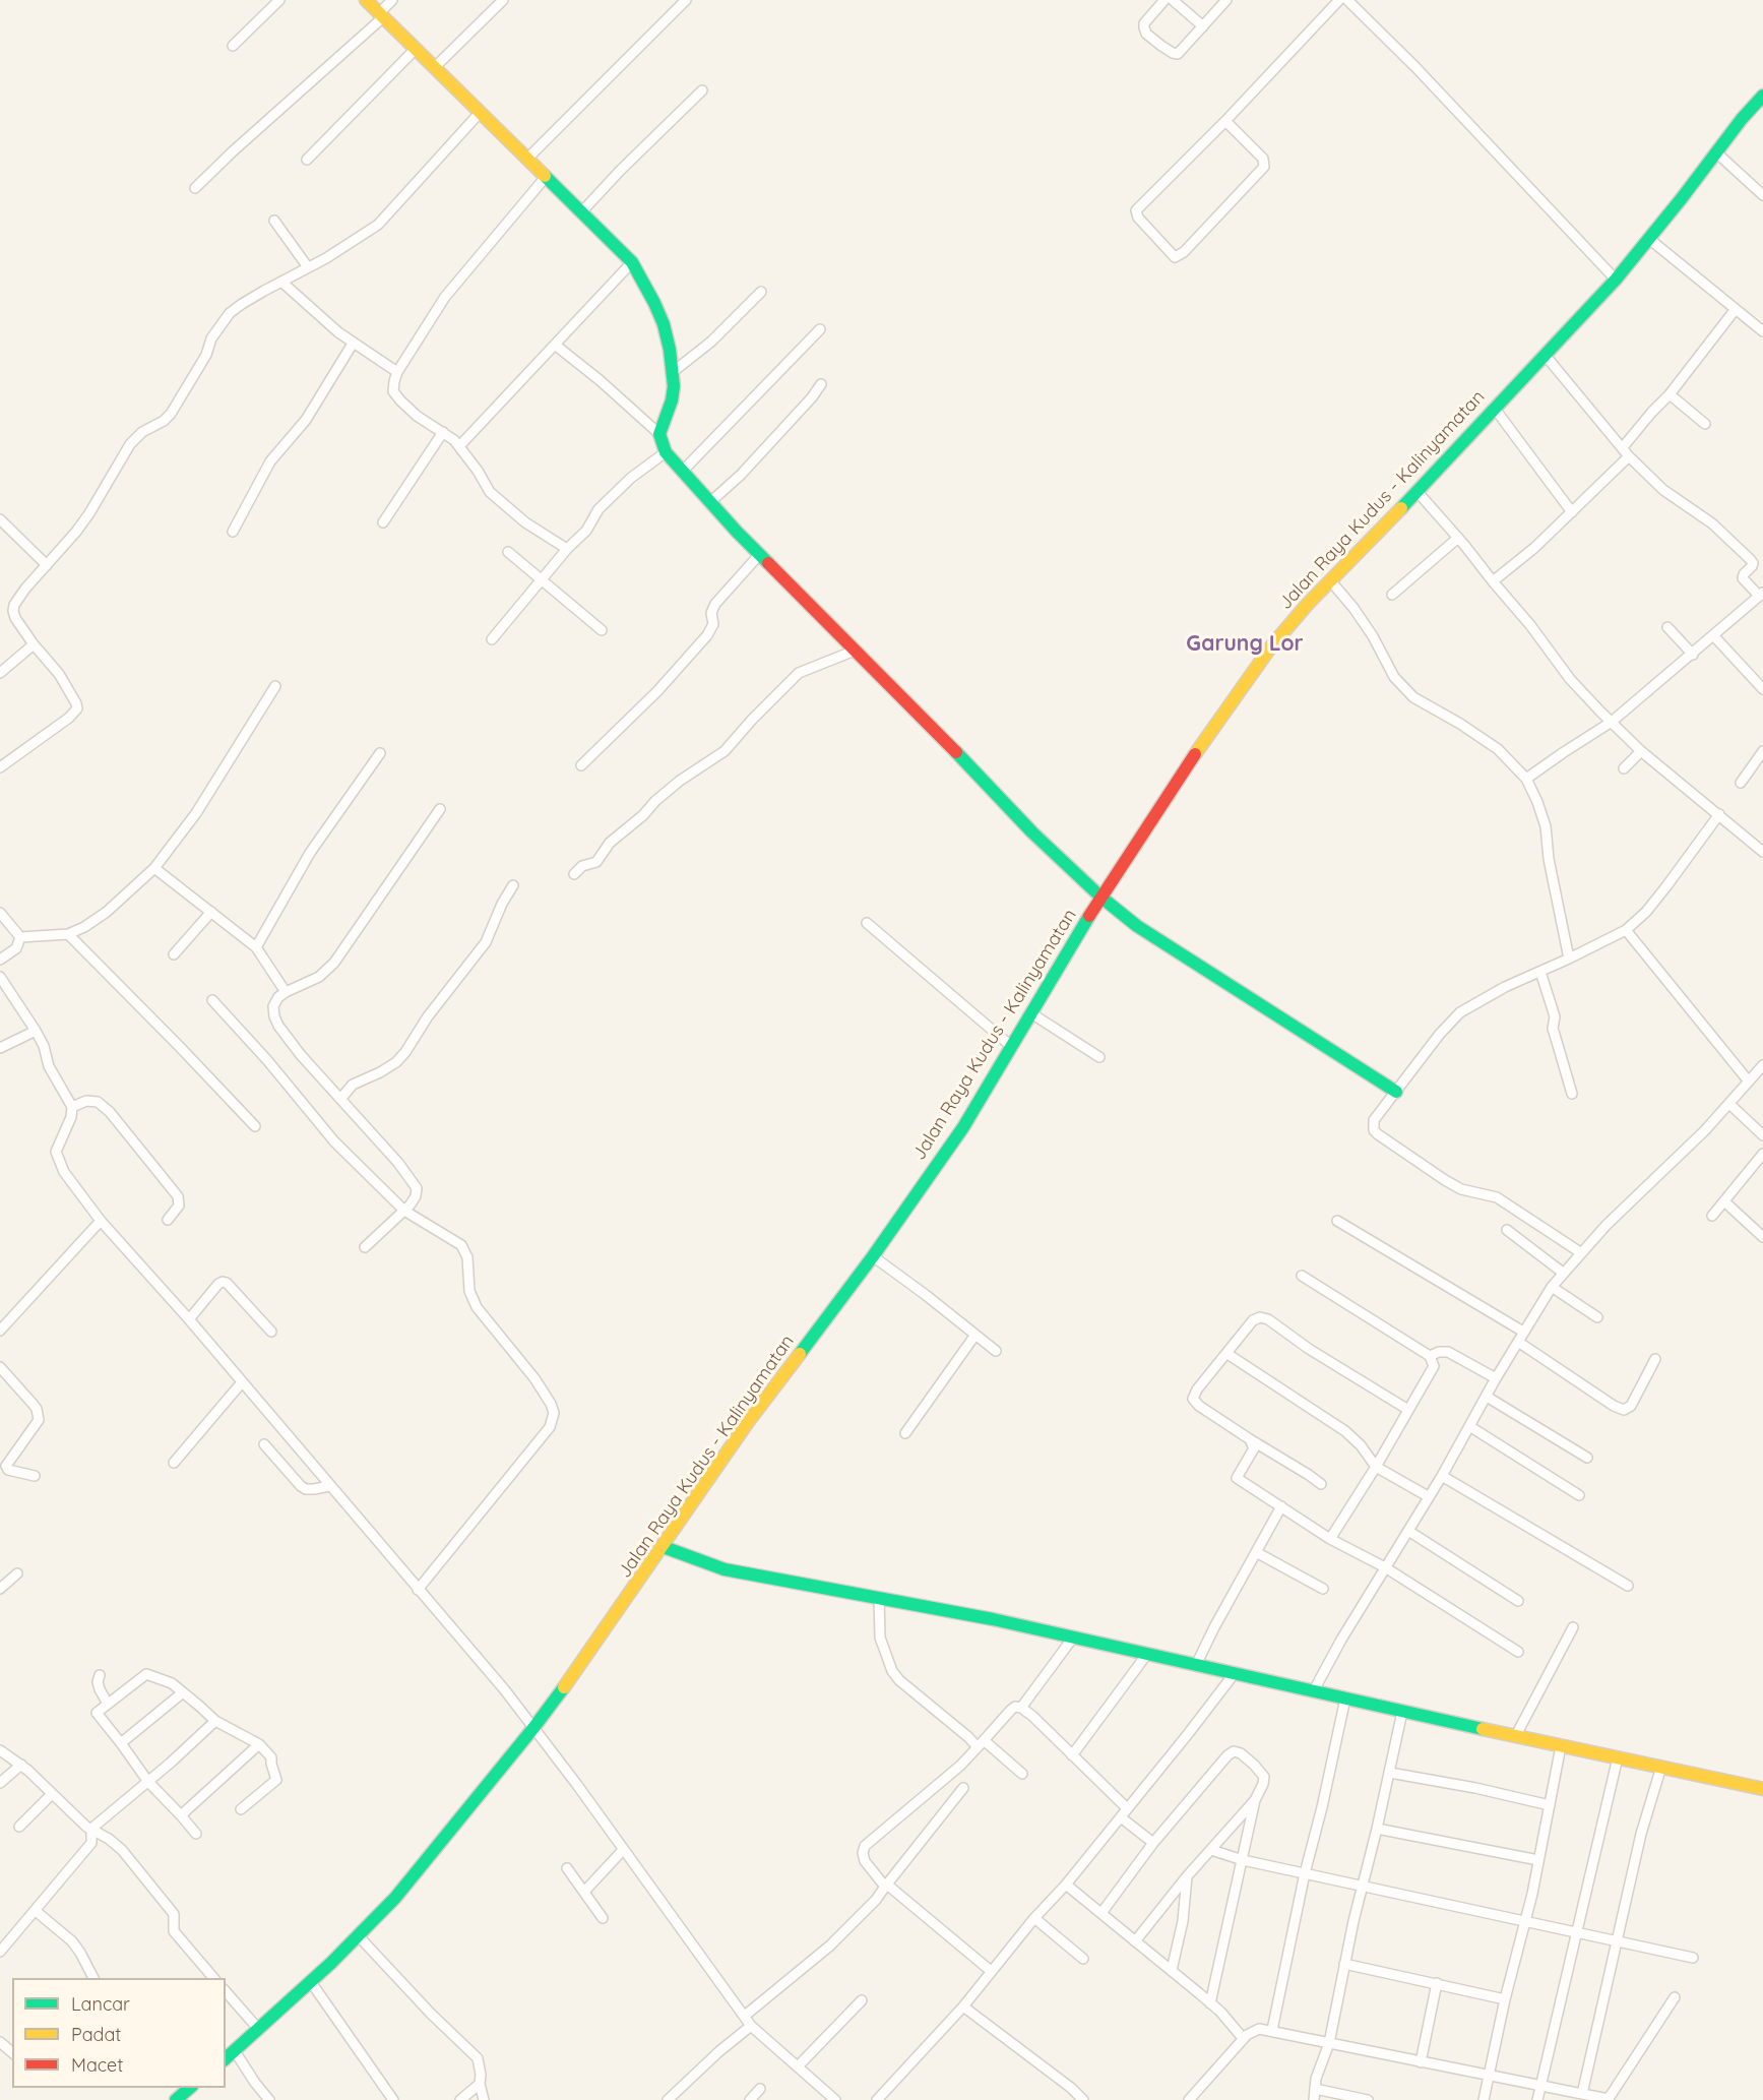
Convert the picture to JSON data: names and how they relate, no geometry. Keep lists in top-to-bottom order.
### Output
{
  "streets": {
    "street": ["Jalan Raya Kudus - Kalinyamatan"]
  },
  "districts": ["Garung Lor"],
  "legend": ["Lancar", "Padat", "Macet"]
}
